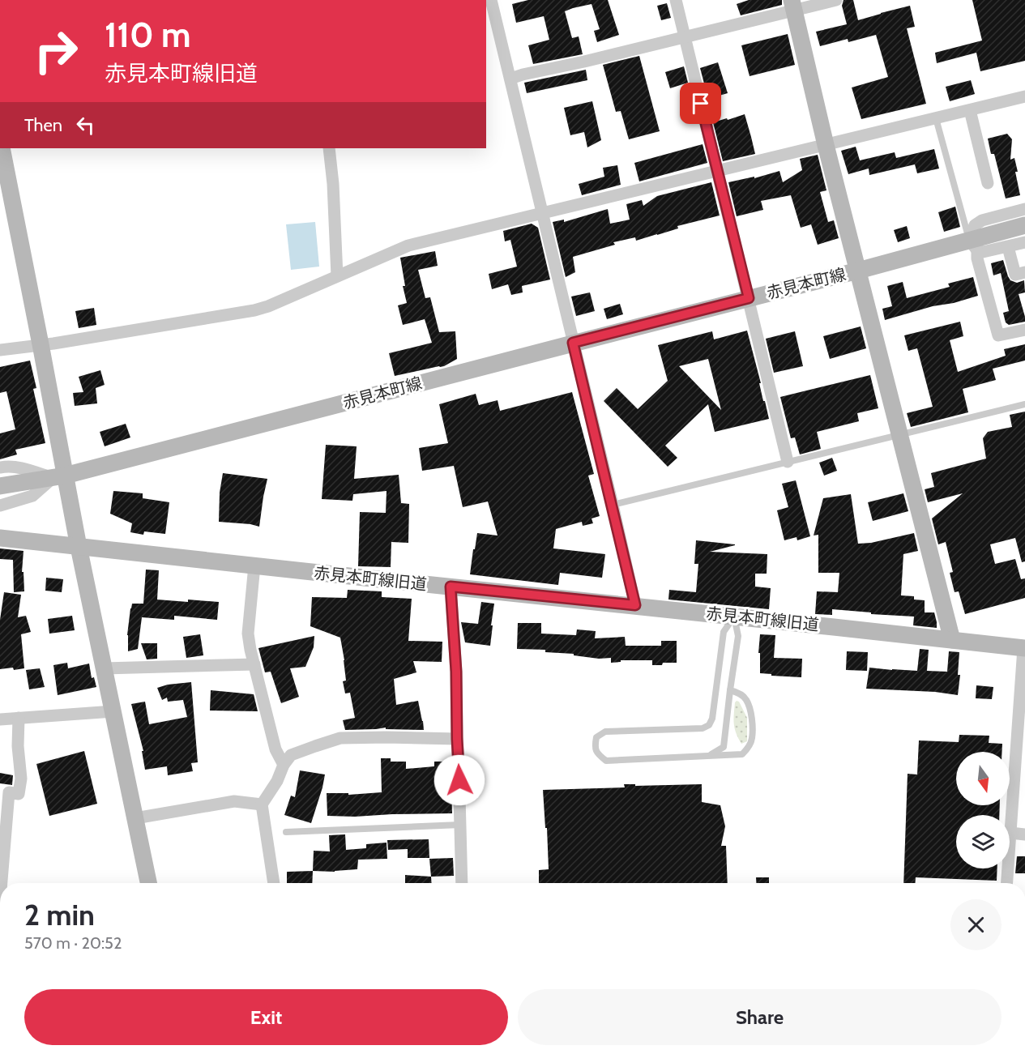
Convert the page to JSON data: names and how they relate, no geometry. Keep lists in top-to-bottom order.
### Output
{
  "streets": {
    "street": ["赤見本町線", "赤見本町線旧道"]
  },
  "north": "bottom",
  "page": {
    "turn": ["110 m", "赤見本町線旧道"],
    "then": "Then",
    "heading": ["2 min", "570 m · 20:52"],
    "buttons": ["Exit", "Share"]
  }
}
